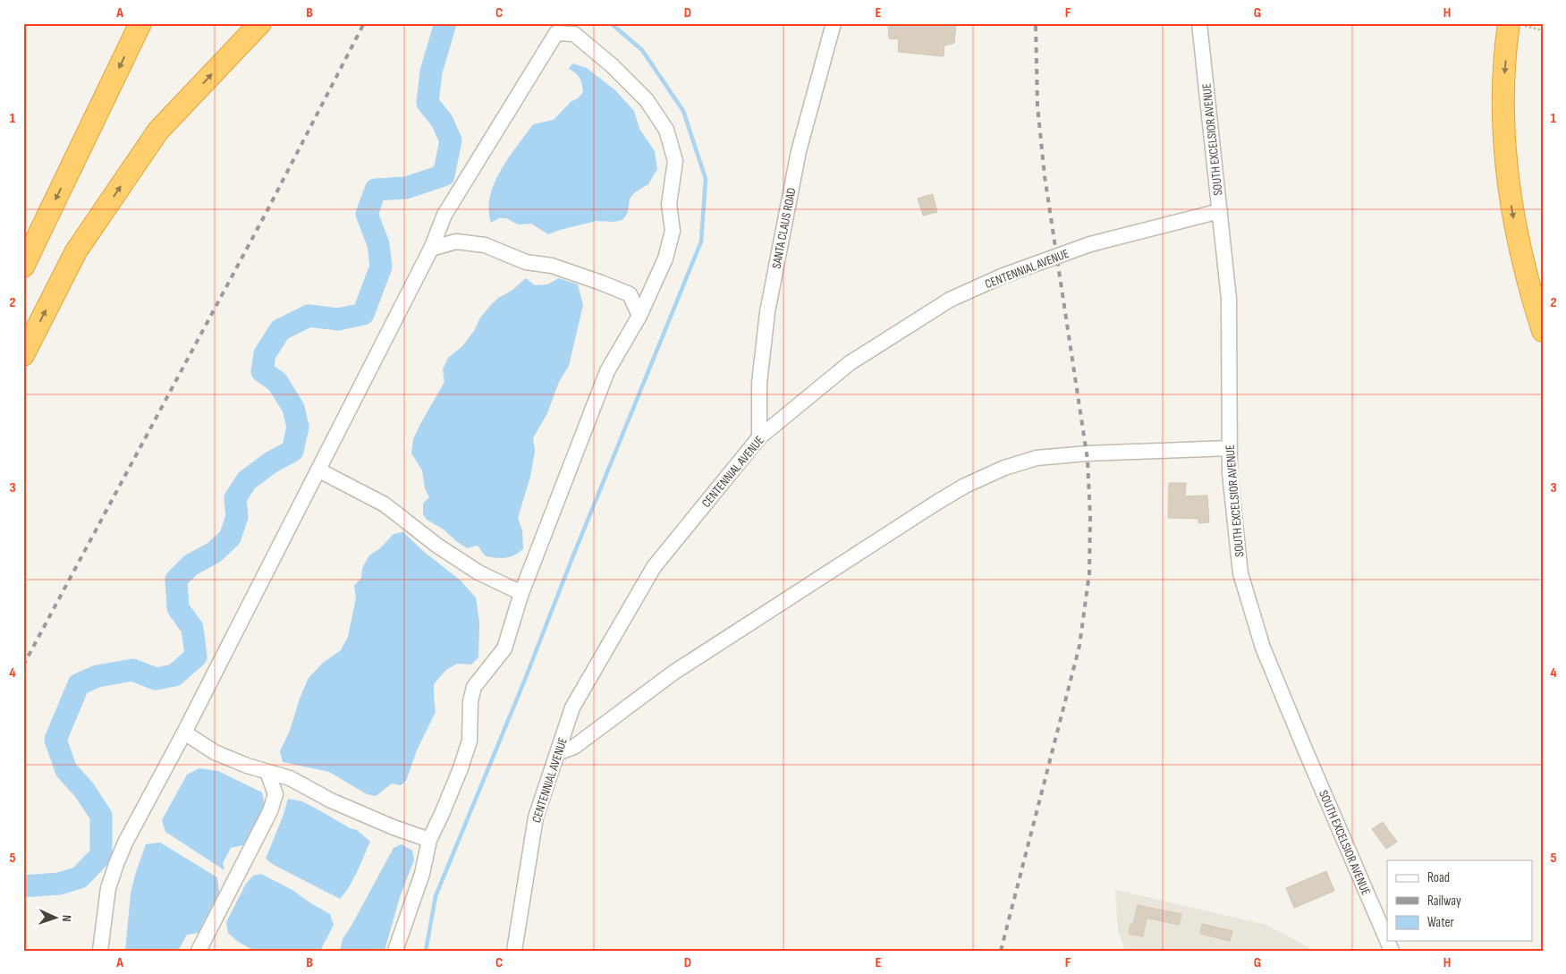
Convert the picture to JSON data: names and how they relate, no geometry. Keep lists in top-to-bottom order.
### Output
{
  "streets": {
    "street": ["SOUTH EXCELSIOR AVENUE", "SANTA CLAUS ROAD", "CENTENNIAL AVENUE"]
  },
  "crossings": [
    ["SOUTH EXCELSIOR AVENUE", "CENTENNIAL AVENUE"],
    ["SANTA CLAUS ROAD", "CENTENNIAL AVENUE"]
  ],
  "legend": ["Road", "Railway", "Water"],
  "north": "right",
  "grid": {
    "columns": [
      "A",
      "B",
      "C",
      "D",
      "E",
      "F",
      "G",
      "H"
    ],
    "rows": [
      "1",
      "2",
      "3",
      "4",
      "5"
    ]
  }
}
